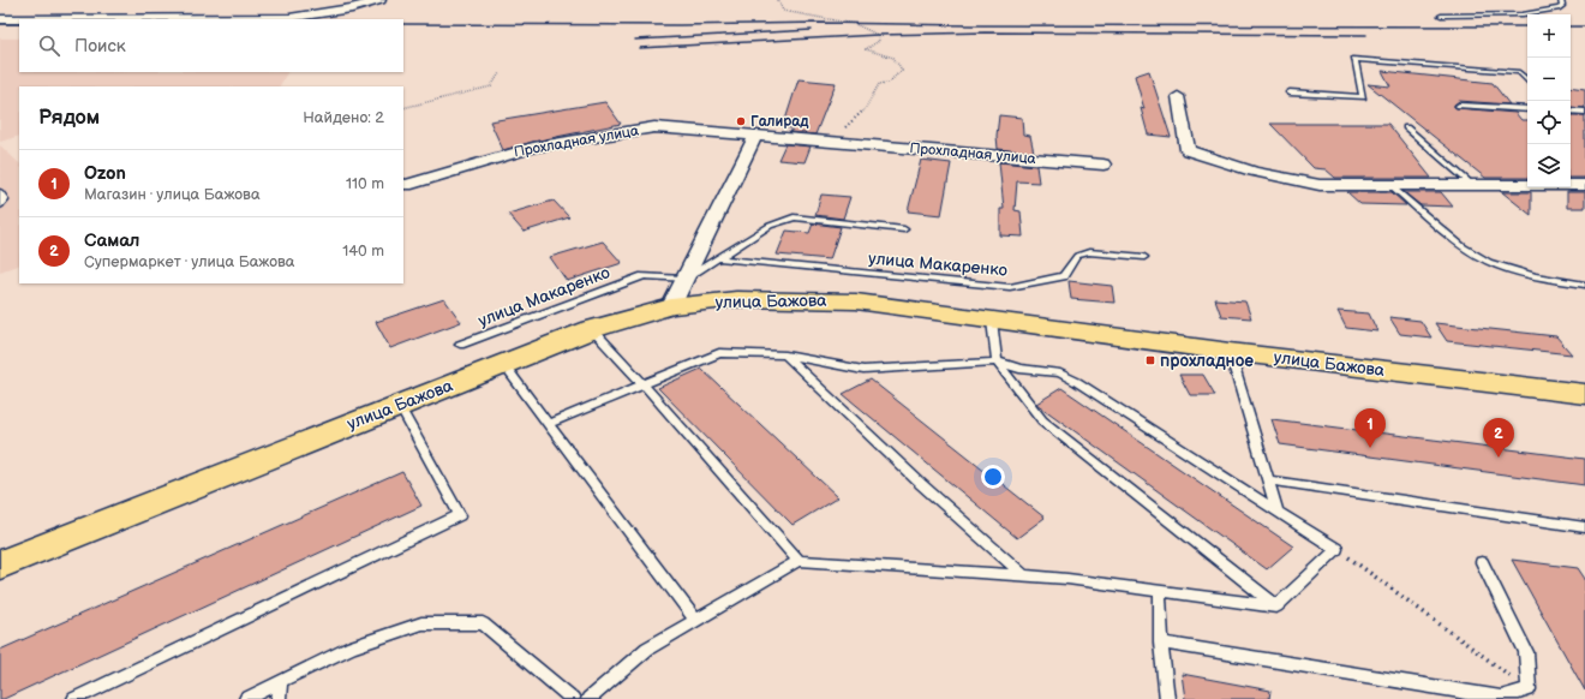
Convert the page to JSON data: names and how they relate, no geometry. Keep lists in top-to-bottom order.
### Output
{
  "streets": {
    "highway": ["улица Бажова"],
    "street": ["Прохладная улица"],
    "lane": ["улица Макаренко"]
  },
  "places": {
    "other": ["Галирад"],
    "transit": ["прохладное"]
  },
  "page": {
    "map_buttons": ["+", "−"],
    "search": "Поиск",
    "heading": ["Рядом", "Найдено: 2"],
    "list": [
      {
        "mark": "1",
        "name": "Ozon",
        "note": "Магазин · улица Бажова",
        "value": "110 m"
      },
      {
        "mark": "2",
        "name": "Самал",
        "note": "Супермаркет · улица Бажова",
        "value": "140 m"
      }
    ],
    "pins": ["1", "2"]
  }
}
